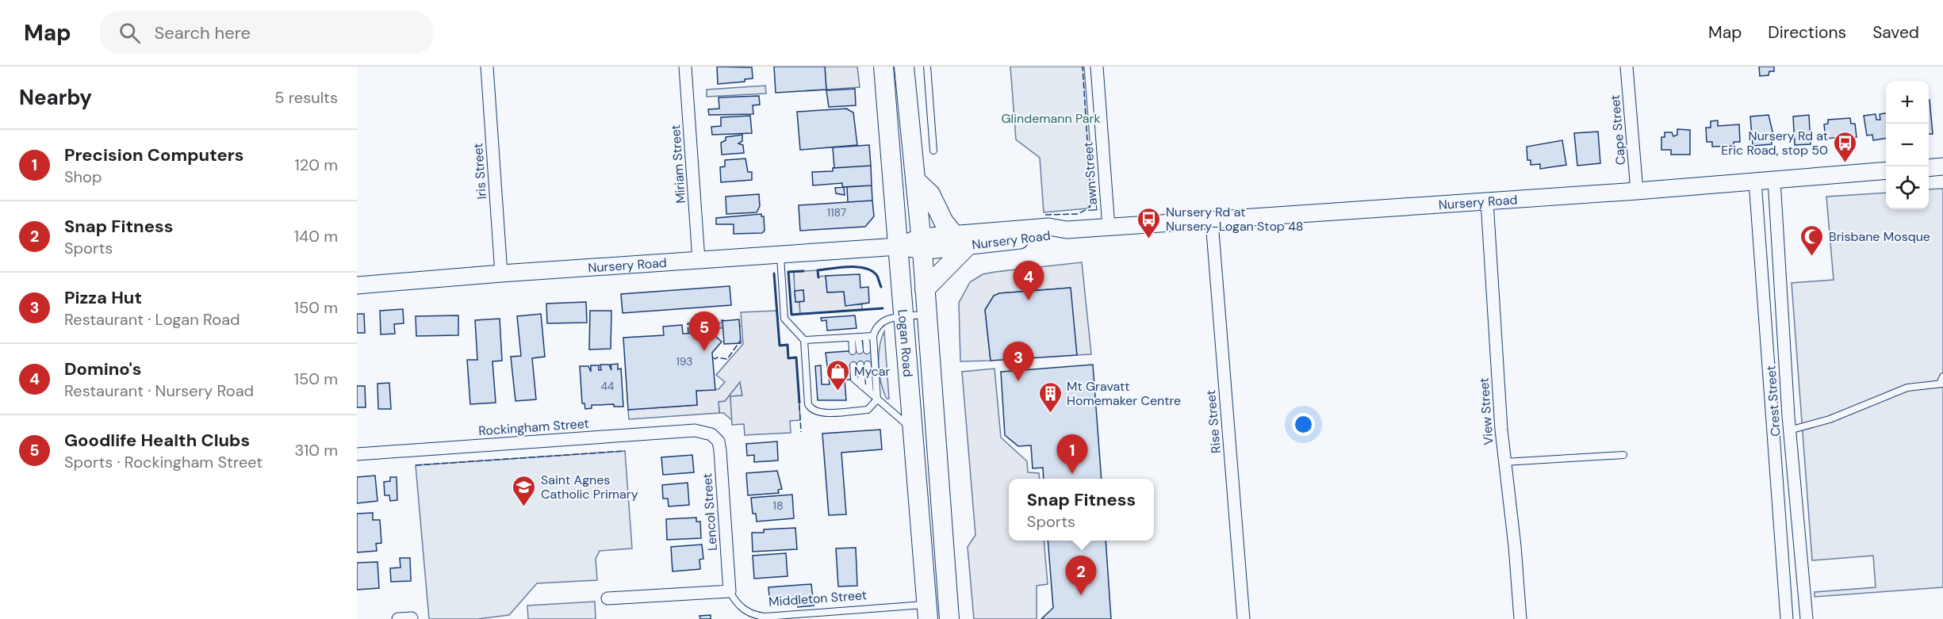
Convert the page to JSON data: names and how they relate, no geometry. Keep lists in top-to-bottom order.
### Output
{
  "streets": {
    "main road": ["Nursery Road", "Logan Road"],
    "street": [
      "Cape Street",
      "Miriam Street",
      "Iris Street",
      "Lawn Street",
      "Crest Street",
      "View Street",
      "Rise Street",
      "Rockingham Street",
      "Lencol Street"
    ],
    "lane": ["Middleton Street"]
  },
  "crossings": [
    ["Cape Street", "Nursery Road"],
    ["Miriam Street", "Nursery Road"],
    ["Iris Street", "Nursery Road"],
    ["Lawn Street", "Nursery Road"],
    ["Nursery Road", "Logan Road"],
    ["Nursery Road", "Crest Street"],
    ["Nursery Road", "View Street"],
    ["Nursery Road", "Rise Street"],
    ["Logan Road", "Middleton Street"],
    ["Rockingham Street", "Lencol Street"],
    ["Lencol Street", "Middleton Street"]
  ],
  "parks": ["Glindemann Park"],
  "places": {
    "bus stop": ["Nursery Rd at Eric Road, stop 50", "Nursery Rd at Nursery-Logan Stop 48"],
    "mosque": ["Brisbane Mosque"],
    "shop": ["Mycar"],
    "building": ["Mt Gravatt Homemaker Centre"],
    "school or university": ["Saint Agnes Catholic Primary"]
  },
  "house_numbers": [
    "1187",
    "193",
    "44",
    "18"
  ],
  "page": {
    "header": "Map",
    "search": "Search here",
    "nav": ["Map", "Directions", "Saved"],
    "heading": ["Nearby", "5 results"],
    "map_buttons": ["+", "−"],
    "list": [
      {
        "mark": "1",
        "name": "Precision Computers",
        "note": "Shop",
        "value": "120 m"
      },
      {
        "mark": "2",
        "name": "Snap Fitness",
        "note": "Sports",
        "value": "140 m"
      },
      {
        "mark": "3",
        "name": "Pizza Hut",
        "note": "Restaurant · Logan Road",
        "value": "150 m"
      },
      {
        "mark": "4",
        "name": "Domino's",
        "note": "Restaurant · Nursery Road",
        "value": "150 m"
      },
      {
        "mark": "5",
        "name": "Goodlife Health Clubs",
        "note": "Sports · Rockingham Street",
        "value": "310 m"
      }
    ],
    "pins": [
      "4",
      "5",
      "3",
      "1",
      "2"
    ],
    "popup": ["Snap Fitness", "Sports"]
  }
}
